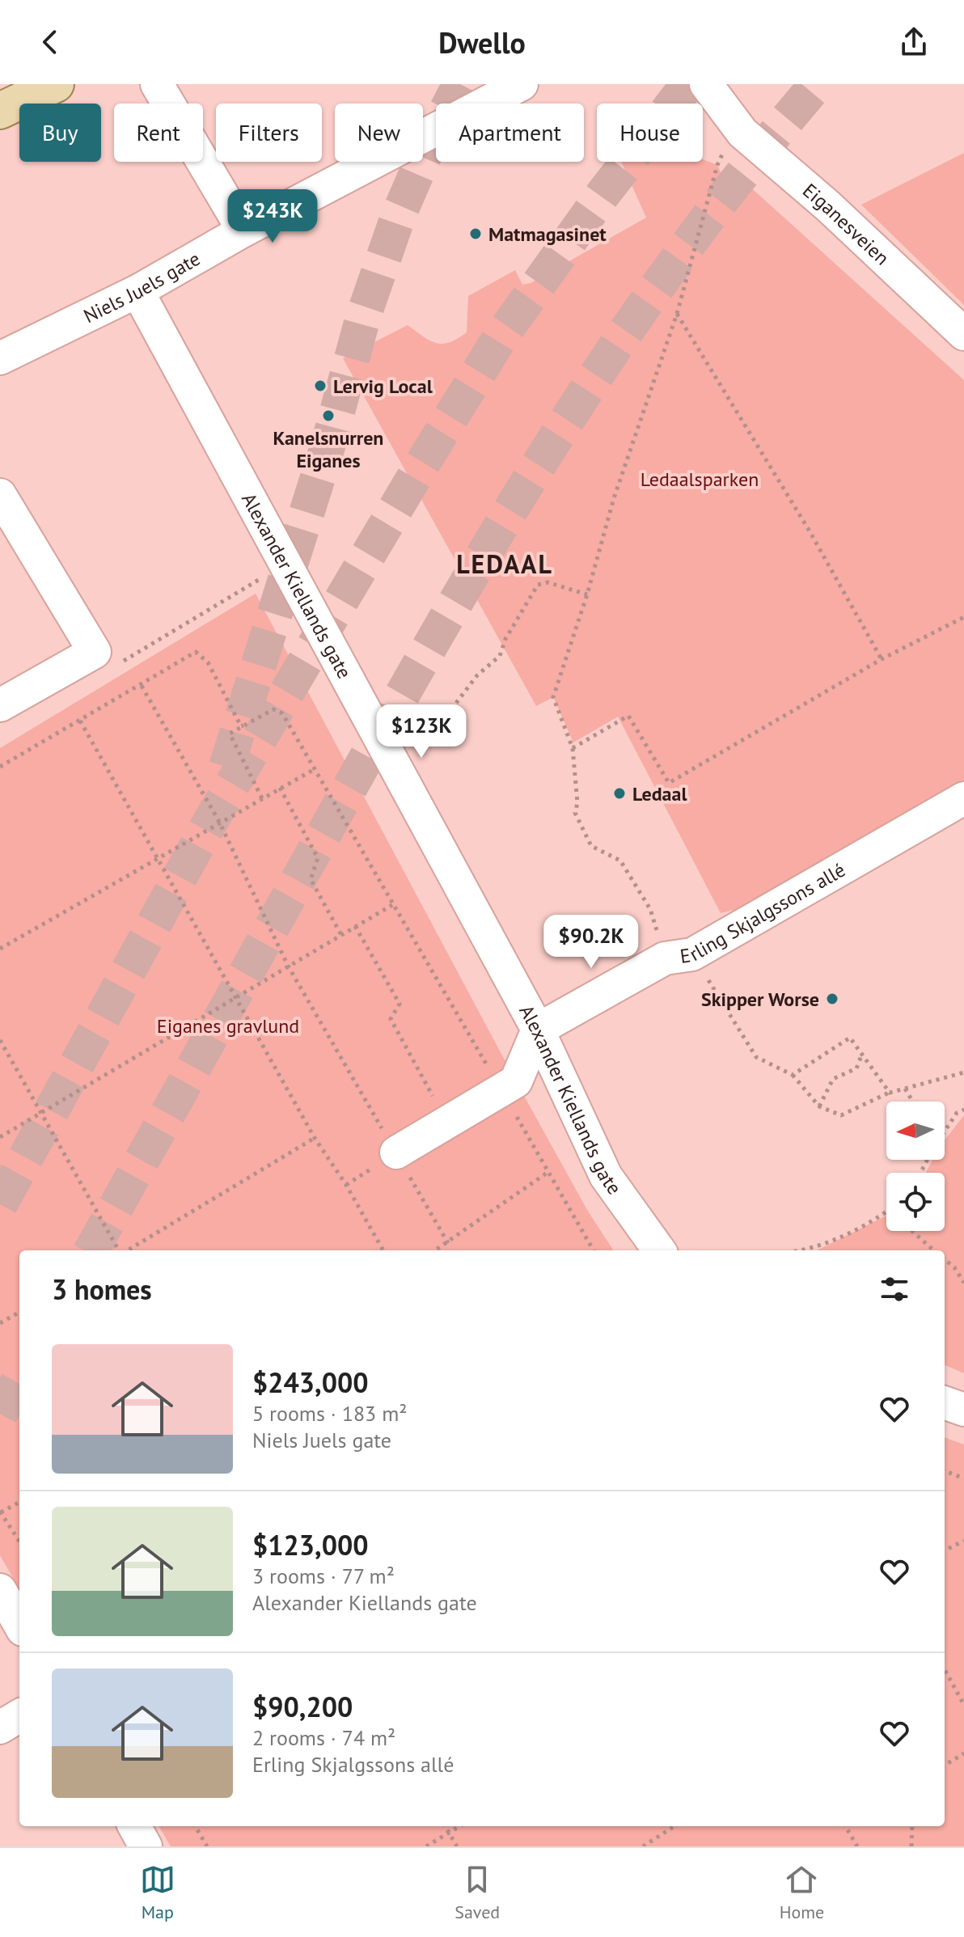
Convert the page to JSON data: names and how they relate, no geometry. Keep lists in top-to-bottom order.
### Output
{
  "streets": {
    "street": [
      "Eiganesveien",
      "Niels Juels gate",
      "Alexander Kiellands gate",
      "Erling Skjalgssons allé"
    ]
  },
  "crossings": [
    ["Niels Juels gate", "Alexander Kiellands gate"],
    ["Alexander Kiellands gate", "Erling Skjalgssons allé"]
  ],
  "districts": ["LEDAAL"],
  "parks": ["Ledaalsparken", "Eiganes gravlund"],
  "places": [
    "Matmagasinet",
    "Lervig Local",
    "Kanelsnurren Eiganes",
    "Ledaal",
    "Skipper Worse"
  ],
  "north": "left",
  "page": {
    "header": "Dwello",
    "chip": [
      "Buy",
      "Rent",
      "Filters",
      "New",
      "Apartment",
      "House"
    ],
    "price": ["$243K", "$123K", "$90.2K"],
    "heading": "3 homes",
    "list": [
      {
        "name": "$243,000",
        "note": "5 rooms · 183 m² · Niels Juels gate"
      },
      {
        "name": "$123,000",
        "note": "3 rooms · 77 m² · Alexander Kiellands gate"
      },
      {
        "name": "$90,200",
        "note": "2 rooms · 74 m² · Erling Skjalgssons allé"
      }
    ],
    "tabs": ["Map", "Saved", "Home"]
  }
}
